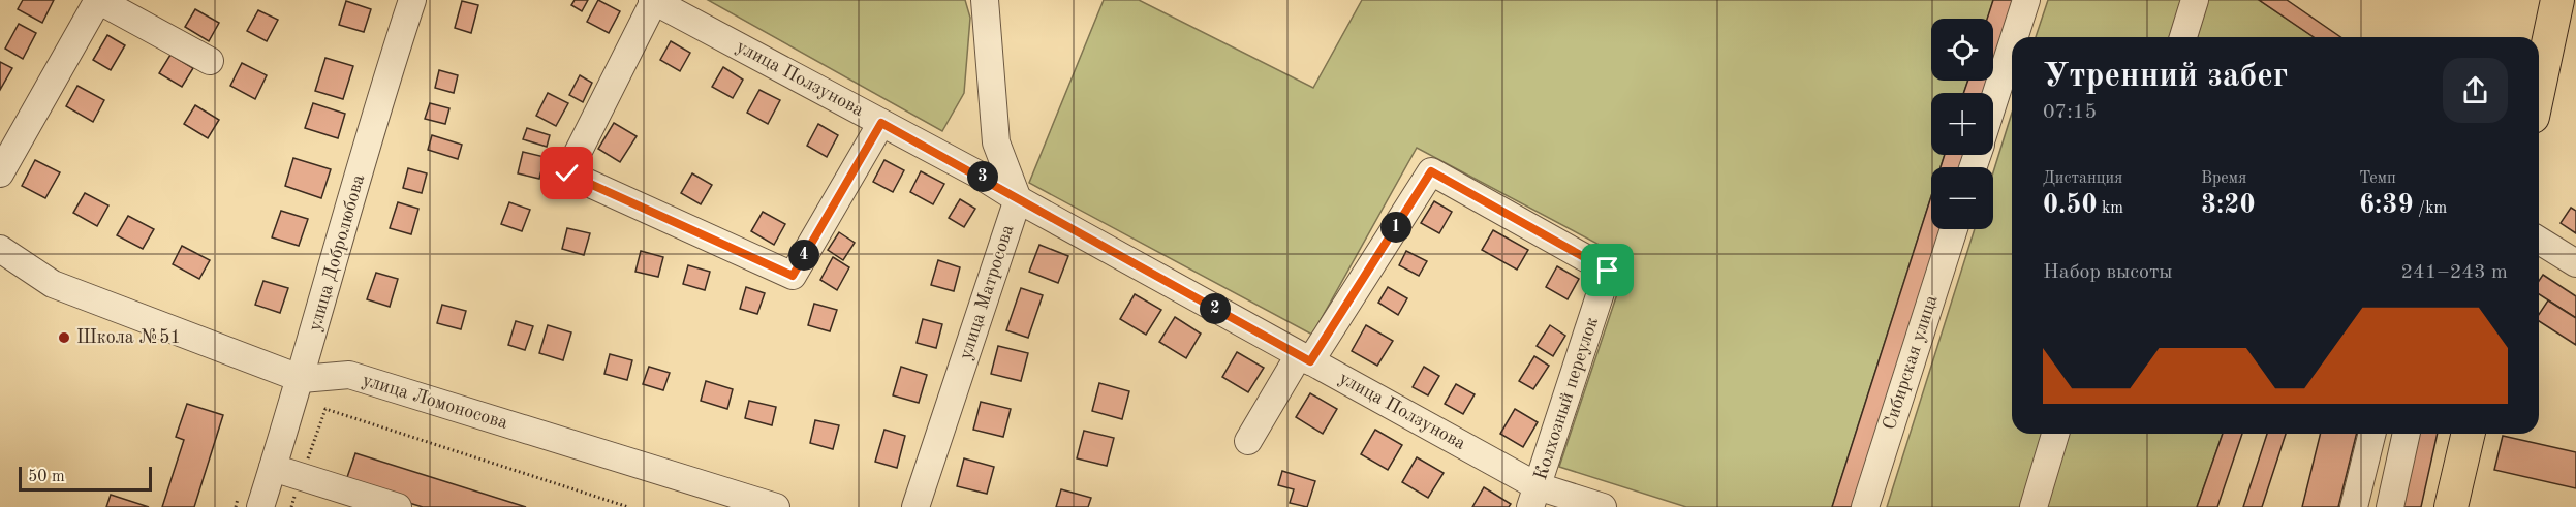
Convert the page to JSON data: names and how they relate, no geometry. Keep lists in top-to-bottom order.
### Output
{
  "streets": {
    "street": [
      "улица Ползунова",
      "улица Добролюбова",
      "улица Матросова",
      "Сибирская улица",
      "Колхозный переулок",
      "улица Ломоносова"
    ]
  },
  "crossings": [
    ["улица Ползунова", "улица Матросова"],
    ["улица Ползунова", "Колхозный переулок"],
    ["улица Добролюбова", "улица Ломоносова"]
  ],
  "places": ["Школа №51"],
  "scale_bar": "50 m",
  "page": {
    "map_buttons": ["+", "−"],
    "heading": ["Утренний забег", "07:15"],
    "stats": [
      ["Дистанция", "0.50 km"],
      ["Время", "3:20"],
      ["Темп", "6:39 /km"]
    ],
    "pins": [
      "3",
      "1",
      "4",
      "2"
    ],
    "chart": ["Набор высоты", "241–243 m"],
    "scale": "50 m"
  }
}
